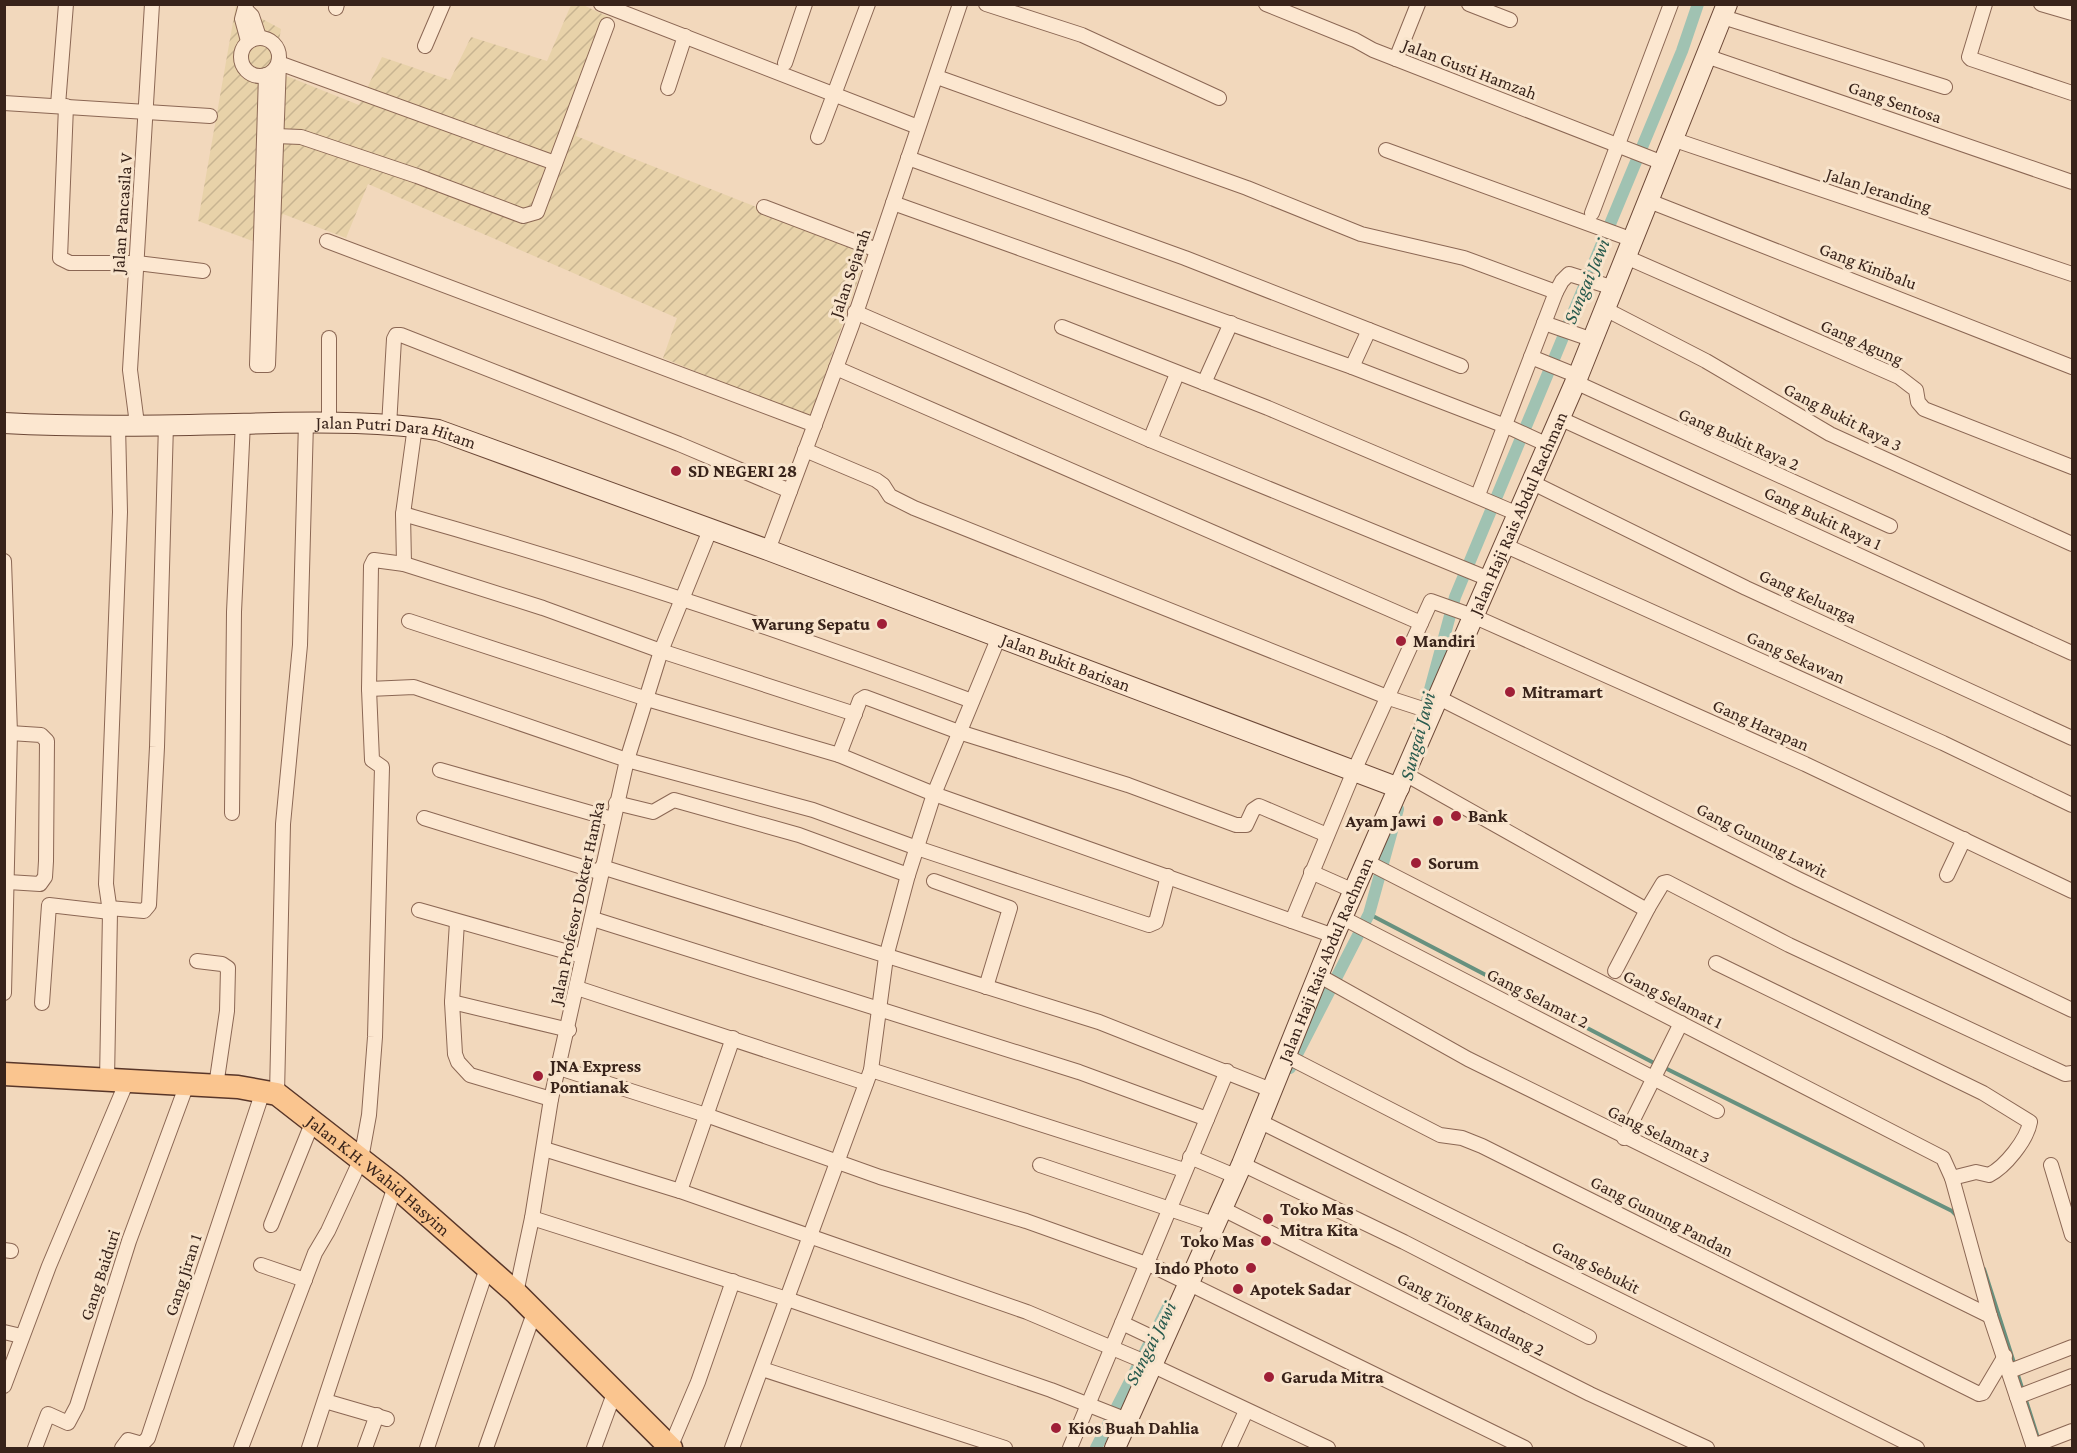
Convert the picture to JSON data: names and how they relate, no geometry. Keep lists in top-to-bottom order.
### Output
{
  "streets": {
    "main road": ["Jalan K.H. Wahid Hasyim"],
    "street": [
      "Jalan Gusti Hamzah",
      "Gang Sentosa",
      "Jalan Jeranding",
      "Jalan Pancasila V",
      "Gang Kinibalu",
      "Jalan Sejarah",
      "Gang Agung",
      "Gang Bukit Raya 3",
      "Jalan Putri Dara Hitam",
      "Gang Bukit Raya 2",
      "Jalan Haji Rais Abdul Rachman",
      "Gang Bukit Raya 1",
      "Gang Keluarga",
      "Gang Sekawan",
      "Jalan Bukit Barisan",
      "Gang Harapan",
      "Gang Gunung Lawit",
      "Jalan Profesor Dokter Hamka",
      "Gang Selamat 2",
      "Gang Selamat 1",
      "Gang Selamat 3",
      "Gang Gunung Pandan",
      "Gang Sebukit",
      "Gang Baiduri",
      "Gang Jiran 1",
      "Gang Tiong Kandang 2"
    ]
  },
  "crossings": [
    ["Jalan Gusti Hamzah", "Jalan Haji Rais Abdul Rachman"],
    ["Gang Sentosa", "Jalan Haji Rais Abdul Rachman"],
    ["Jalan Jeranding", "Jalan Haji Rais Abdul Rachman"],
    ["Jalan Pancasila V", "Jalan Putri Dara Hitam"],
    ["Gang Kinibalu", "Jalan Haji Rais Abdul Rachman"],
    ["Jalan Sejarah", "Jalan Putri Dara Hitam"],
    ["Jalan Sejarah", "Jalan Bukit Barisan"],
    ["Jalan Sejarah", "Gang Gunung Lawit"],
    ["Gang Agung", "Jalan Haji Rais Abdul Rachman"],
    ["Gang Bukit Raya 3", "Jalan Haji Rais Abdul Rachman"],
    ["Jalan Putri Dara Hitam", "Jalan Bukit Barisan"],
    ["Jalan Putri Dara Hitam", "Jalan Profesor Dokter Hamka"],
    ["Gang Bukit Raya 2", "Jalan Haji Rais Abdul Rachman"],
    ["Jalan Haji Rais Abdul Rachman", "Gang Bukit Raya 1"],
    ["Jalan Haji Rais Abdul Rachman", "Gang Keluarga"],
    ["Jalan Haji Rais Abdul Rachman", "Gang Sekawan"],
    ["Jalan Haji Rais Abdul Rachman", "Jalan Bukit Barisan"],
    ["Jalan Haji Rais Abdul Rachman", "Gang Harapan"],
    ["Jalan Haji Rais Abdul Rachman", "Gang Gunung Lawit"],
    ["Jalan Haji Rais Abdul Rachman", "Gang Selamat 2"],
    ["Jalan Haji Rais Abdul Rachman", "Gang Selamat 1"],
    ["Jalan Haji Rais Abdul Rachman", "Gang Selamat 3"],
    ["Jalan Haji Rais Abdul Rachman", "Gang Gunung Pandan"],
    ["Jalan Haji Rais Abdul Rachman", "Gang Sebukit"],
    ["Jalan Haji Rais Abdul Rachman", "Gang Tiong Kandang 2"],
    ["Jalan Profesor Dokter Hamka", "Jalan K.H. Wahid Hasyim"],
    ["Gang Selamat 1", "Gang Selamat 3"],
    ["Gang Selamat 1", "Gang Gunung Pandan"],
    ["Jalan K.H. Wahid Hasyim", "Gang Jiran 1"]
  ],
  "water": ["Sungai Jawi"],
  "places": [
    "SD NEGERI 28",
    "Warung Sepatu",
    "Mandiri",
    "Mitramart",
    "Bank",
    "Ayam Jawi",
    "Sorum",
    "JNA Express Pontianak",
    "Toko Mas Mitra Kita",
    "Toko Mas",
    "Indo Photo",
    "Apotek Sadar",
    "Garuda Mitra",
    "Kios Buah Dahlia"
  ]
}
